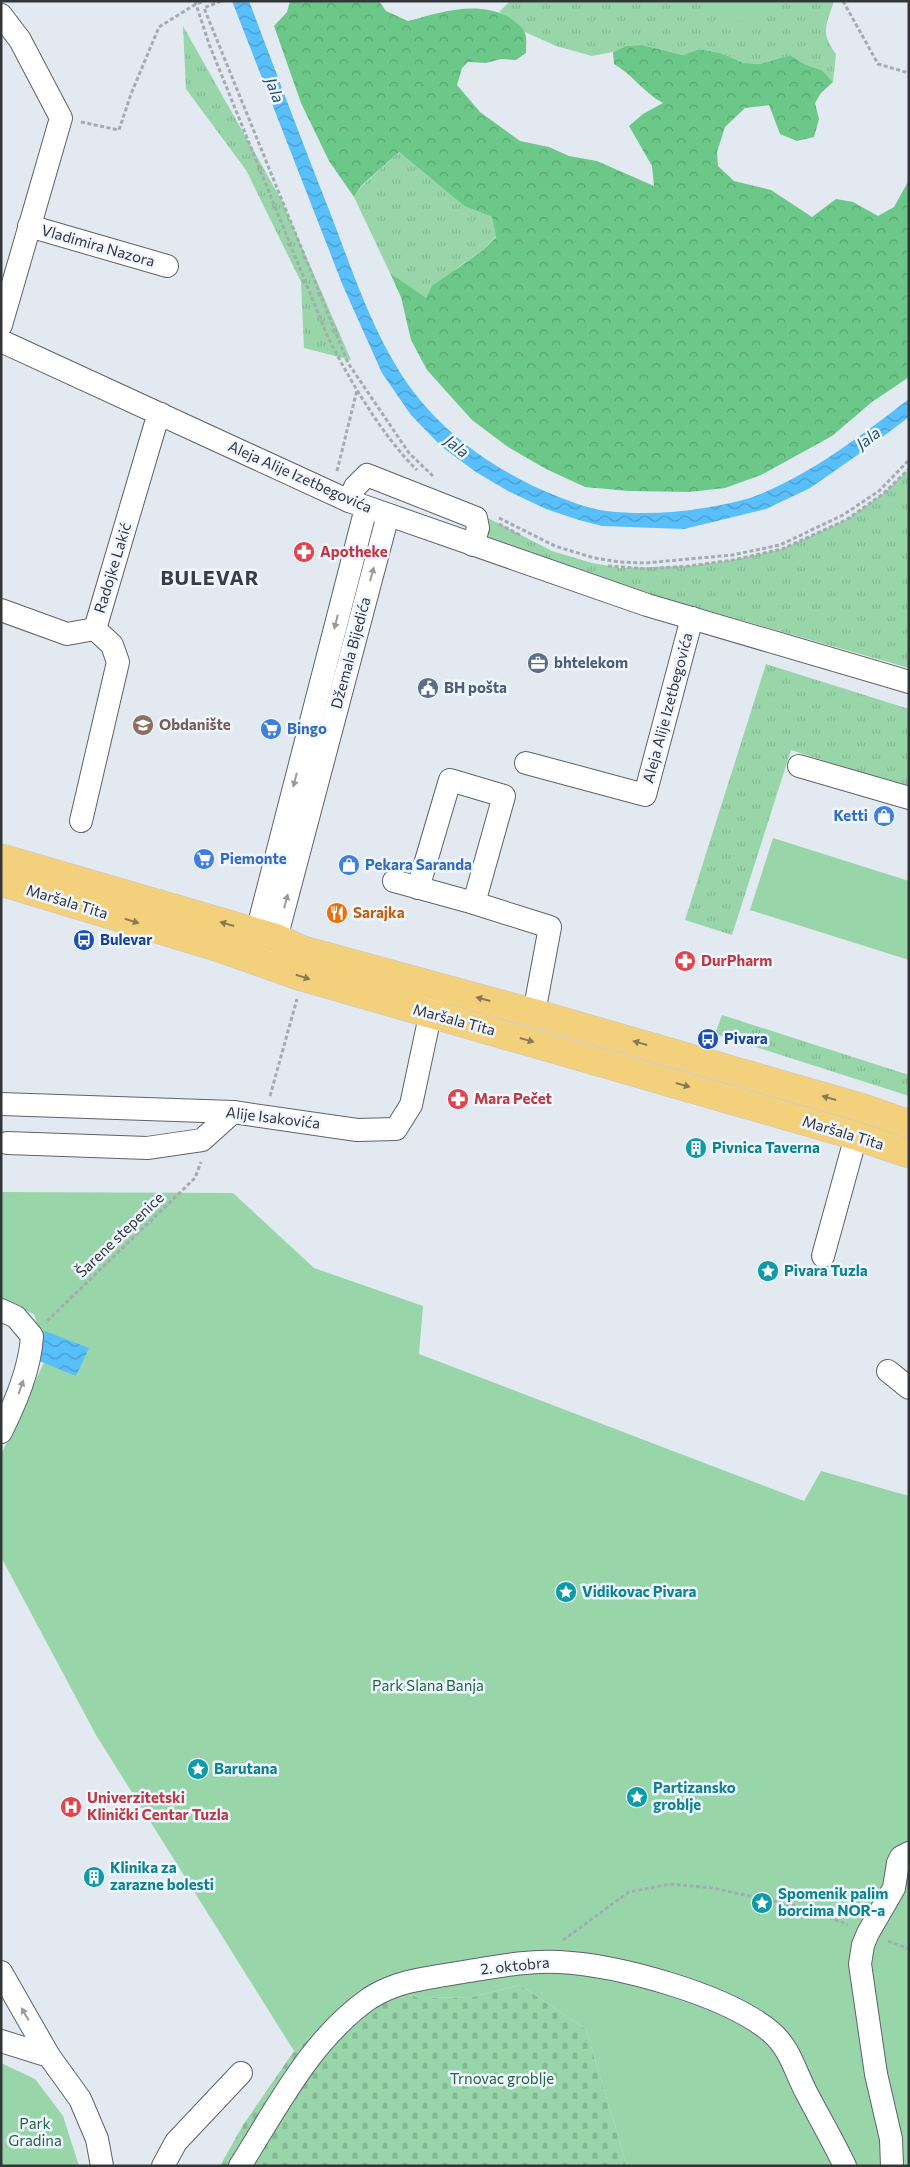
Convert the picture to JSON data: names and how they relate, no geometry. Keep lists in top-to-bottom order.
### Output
{
  "streets": {
    "main road": ["Maršala Tita"],
    "street": [
      "Vladimira Nazora",
      "Aleja Alije Izetbegovića",
      "Radojke Lakić",
      "Džemala Bijedića",
      "Alije Isakovića",
      "2. oktobra"
    ],
    "path": ["Šarene stepenice"]
  },
  "crossings": [
    ["Aleja Alije Izetbegovića", "Radojke Lakić"],
    ["Aleja Alije Izetbegovića", "Džemala Bijedića"],
    ["Džemala Bijedića", "Maršala Tita"],
    ["Maršala Tita", "Alije Isakovića"]
  ],
  "districts": ["BULEVAR"],
  "water": ["Jala"],
  "parks": ["Park Slana Banja", "Trnovac groblje", "Park Gradina"],
  "places": {
    "pharmacy": ["Apotheke", "DurPharm", "Mara Pečet"],
    "office": ["bhtelekom"],
    "public building": ["BH pošta"],
    "school or university": ["Obdanište"],
    "supermarket": ["Bingo", "Piemonte"],
    "shop": ["Ketti", "Pekara Saranda"],
    "restaurant": ["Sarajka"],
    "bus stop": ["Bulevar", "Pivara"],
    "building": ["Pivnica Taverna", "Klinika za zarazne bolesti"],
    "place": [
      "Pivara Tuzla",
      "Vidikovac Pivara",
      "Barutana",
      "Partizansko groblje",
      "Spomenik palim borcima NOR-a"
    ],
    "hospital": ["Univerzitetski Klinički Centar Tuzla"]
  }
}
